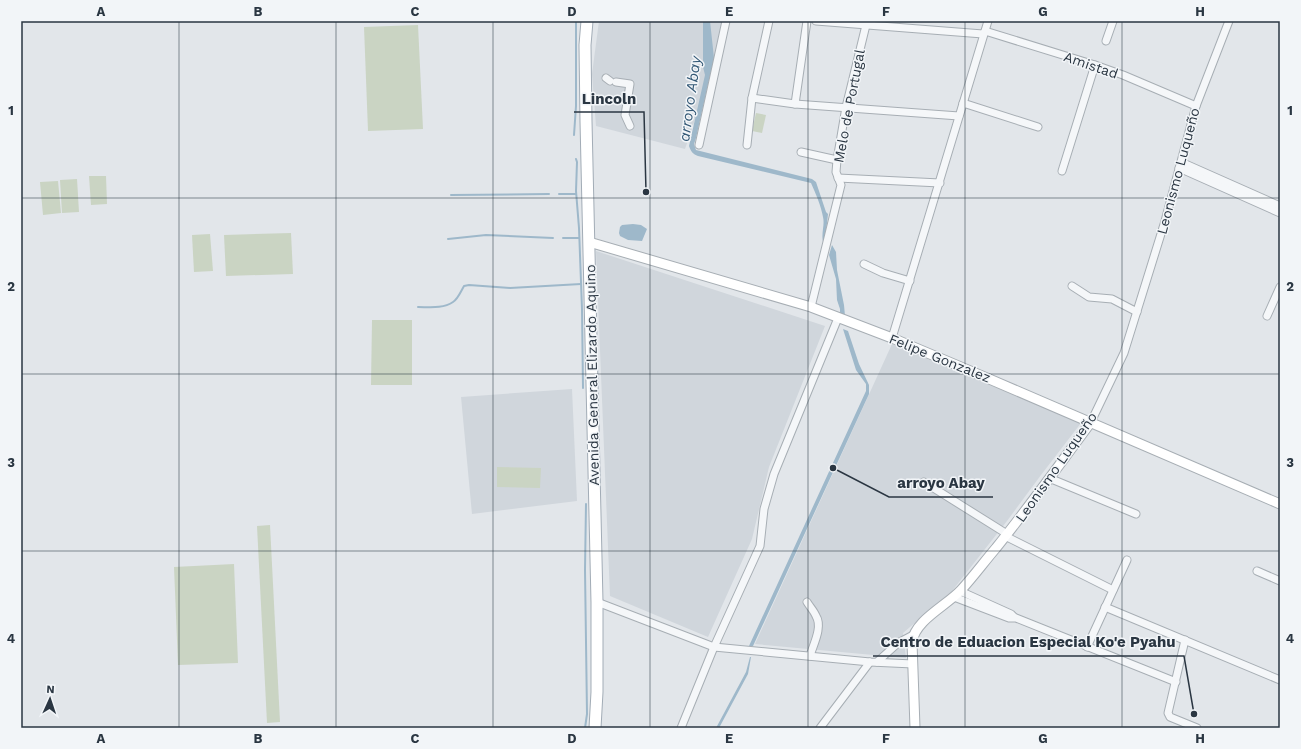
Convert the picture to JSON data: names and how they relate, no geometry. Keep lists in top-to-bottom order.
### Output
{
  "streets": {
    "main road": ["Avenida General Elizardo Aquino"],
    "street": [
      "Amistad",
      "Melo de Portugal",
      "Leonismo Luqueño",
      "Felipe Gonzalez"
    ]
  },
  "crossings": [
    ["Amistad", "Melo de Portugal"],
    ["Amistad", "Leonismo Luqueño"],
    ["Melo de Portugal", "Felipe Gonzalez"],
    ["Leonismo Luqueño", "Felipe Gonzalez"],
    ["Felipe Gonzalez", "Avenida General Elizardo Aquino"]
  ],
  "water": ["arroyo Abay"],
  "places": ["Lincoln", "arroyo Abay", "Centro de Eduacion Especial Ko'e Pyahu"],
  "north": "top",
  "grid": {
    "columns": [
      "A",
      "B",
      "C",
      "D",
      "E",
      "F",
      "G",
      "H"
    ],
    "rows": [
      "1",
      "2",
      "3",
      "4"
    ]
  }
}
